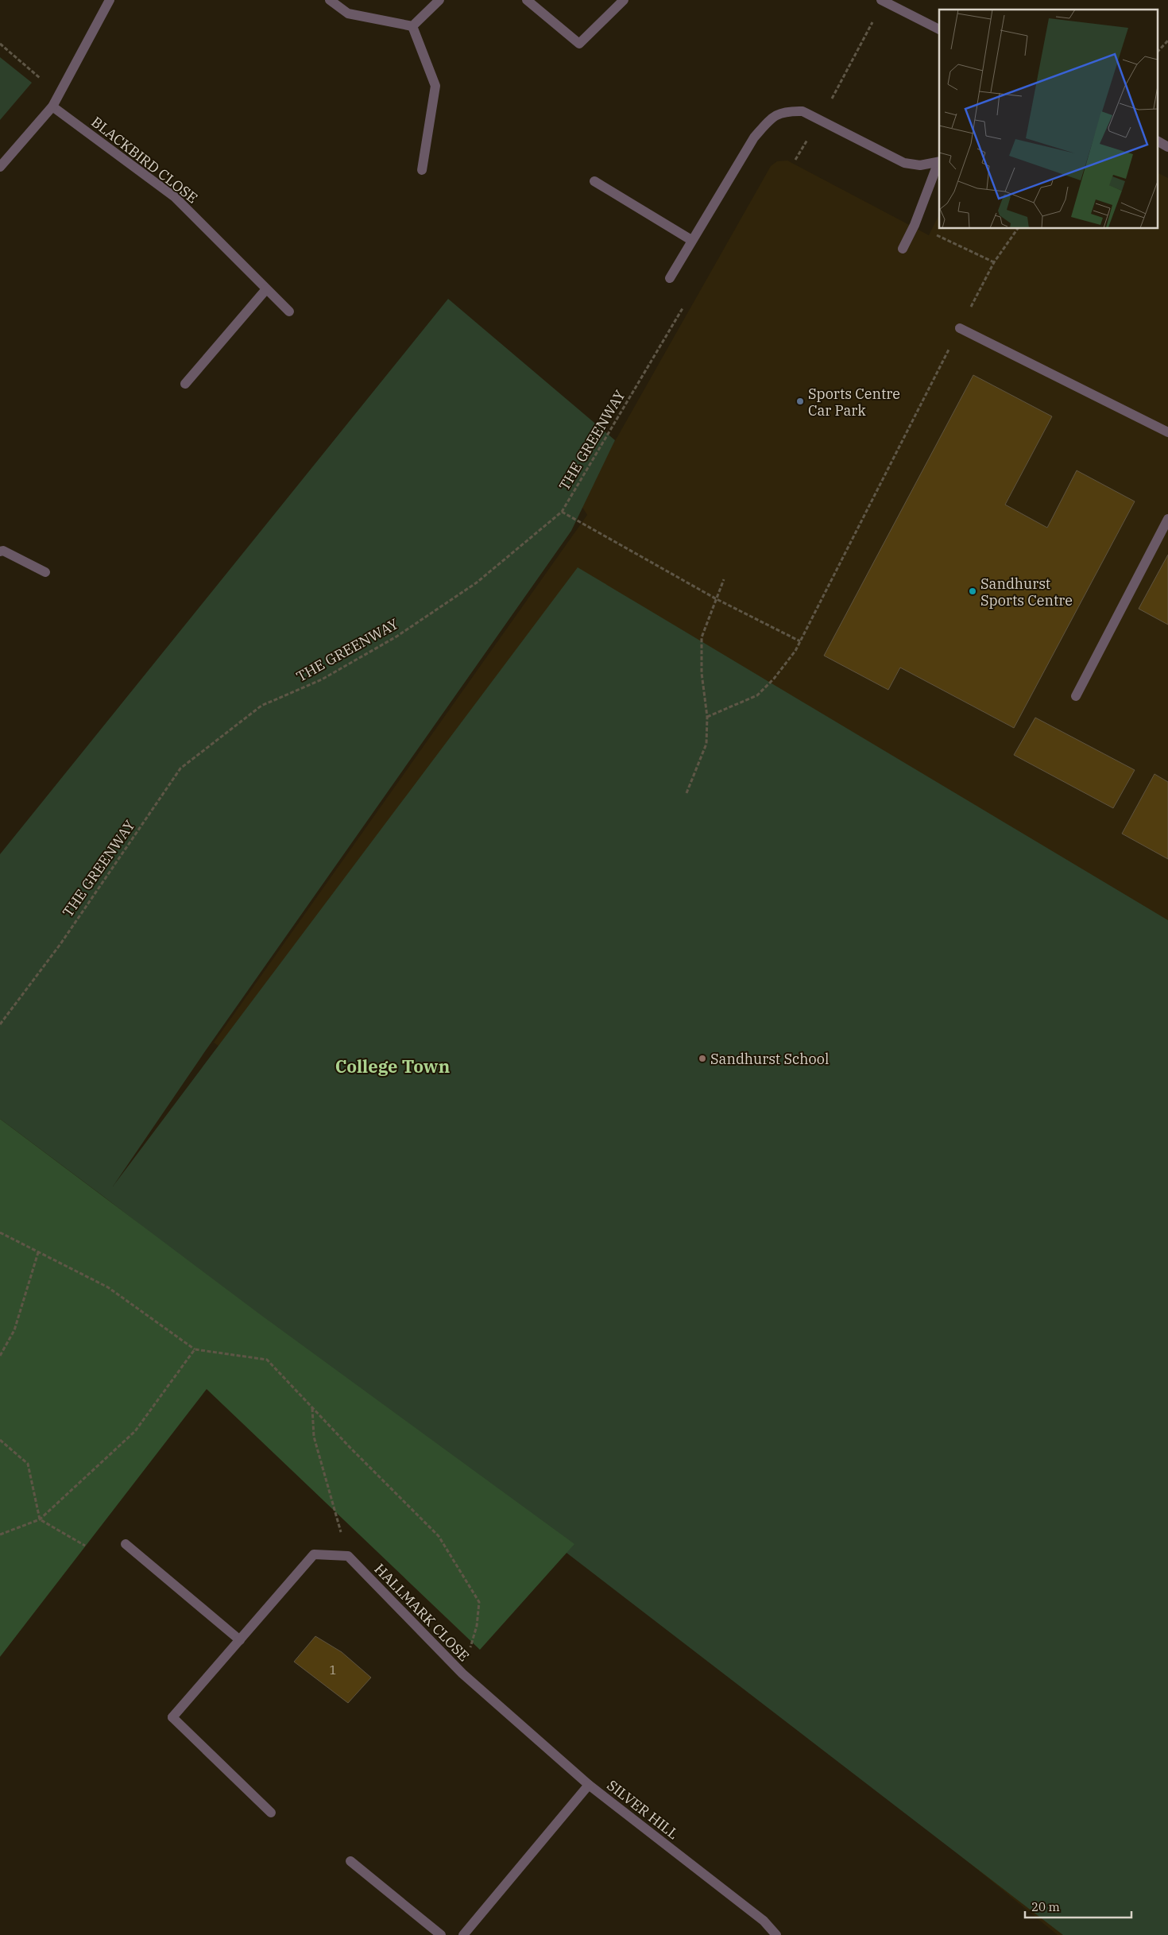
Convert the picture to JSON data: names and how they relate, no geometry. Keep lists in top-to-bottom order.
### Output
{
  "streets": {
    "street": ["BLACKBIRD CLOSE", "HALLMARK CLOSE", "SILVER HILL"],
    "path": ["THE GREENWAY"]
  },
  "crossings": [
    ["HALLMARK CLOSE", "SILVER HILL"]
  ],
  "districts": ["College Town"],
  "places": ["Sports Centre Car Park", "Sandhurst Sports Centre", "Sandhurst School"],
  "house_numbers": ["1"],
  "scale_bar": "20 m"
}
